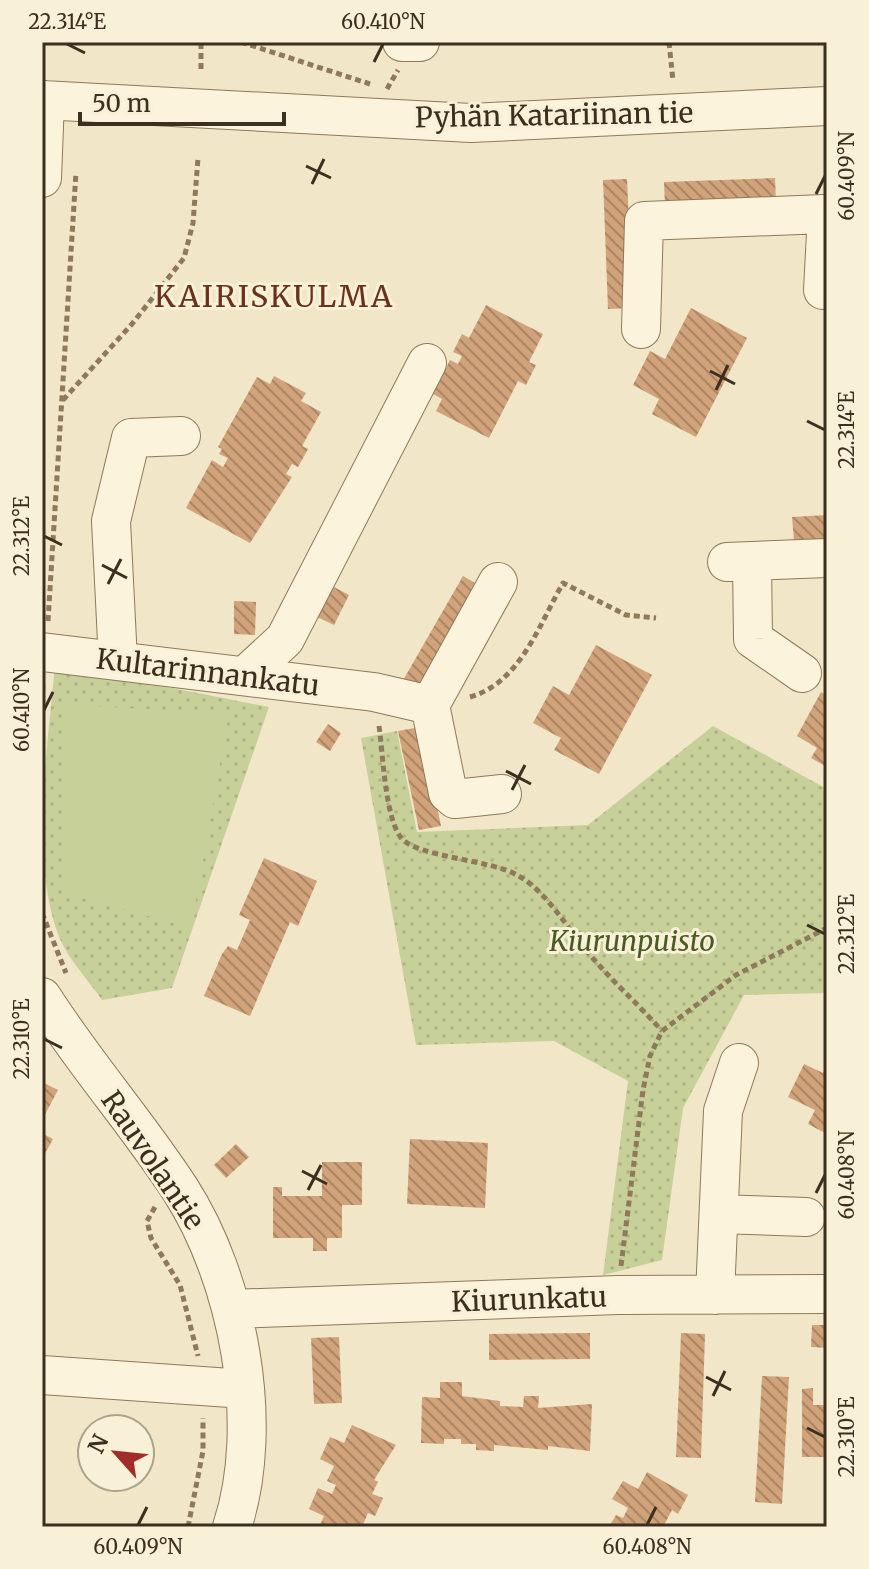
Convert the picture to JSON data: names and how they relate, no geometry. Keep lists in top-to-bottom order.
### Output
{
  "streets": {
    "street": [
      "Pyhän Katariinan tie",
      "Kultarinnankatu",
      "Rauvolantie",
      "Kiurunkatu"
    ]
  },
  "crossings": [
    ["Rauvolantie", "Kiurunkatu"]
  ],
  "districts": ["KAIRISKULMA"],
  "parks": ["Kiurunpuisto"],
  "scale_bar": "50 m",
  "north": "top left",
  "coordinates": [
    "22.314°E",
    "60.410°N",
    "60.409°N",
    "22.312°E",
    "22.310°E",
    "60.408°N"
  ]
}
